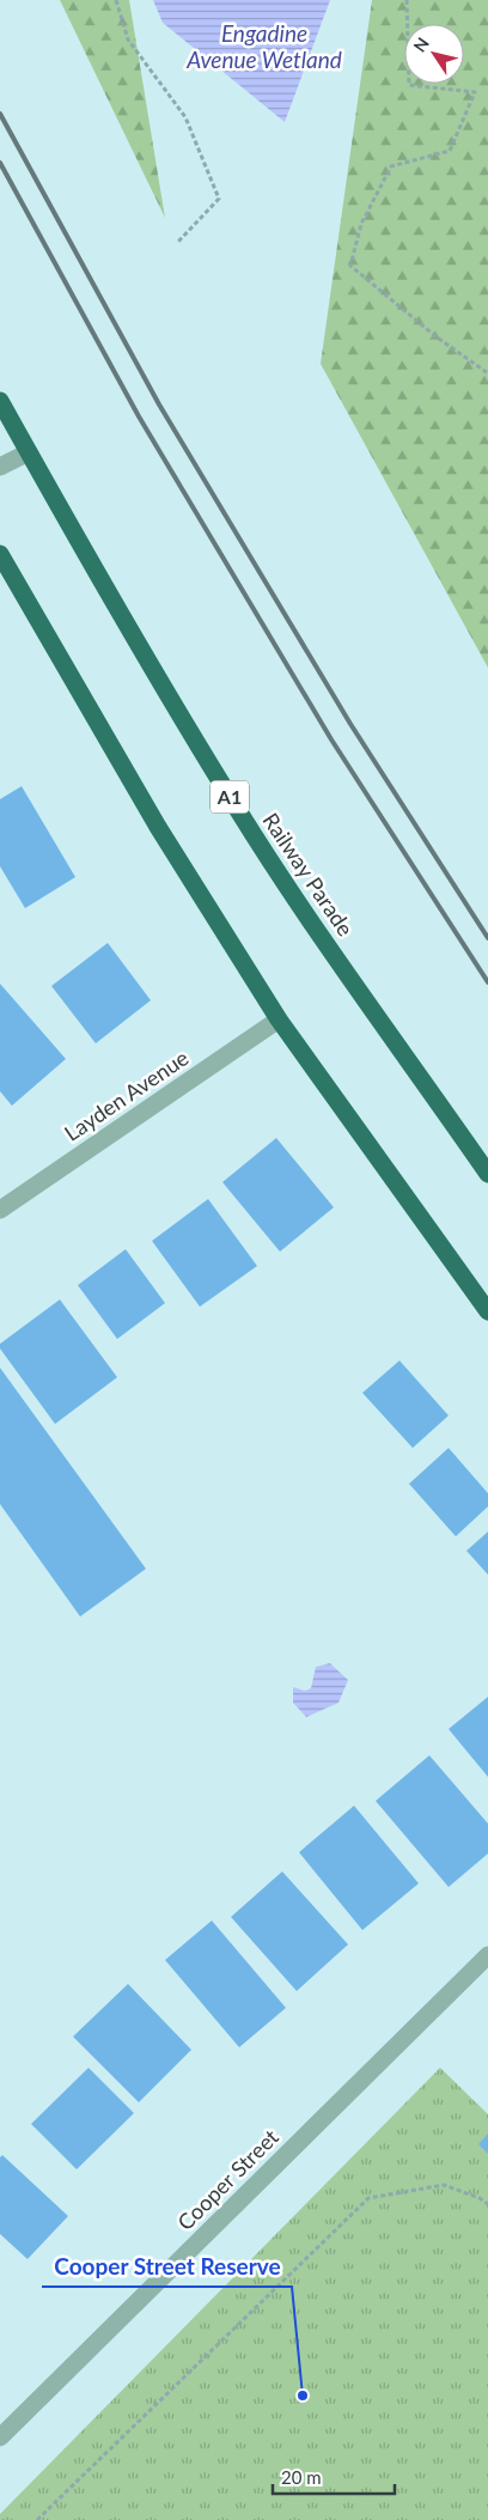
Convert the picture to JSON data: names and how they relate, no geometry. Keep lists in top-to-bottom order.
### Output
{
  "streets": {
    "highway": ["A1", "Railway Parade"],
    "street": ["Layden Avenue", "Cooper Street"]
  },
  "water": ["Engadine Avenue Wetland"],
  "places": ["Cooper Street Reserve"],
  "scale_bar": "20 m",
  "north": "top left"
}
